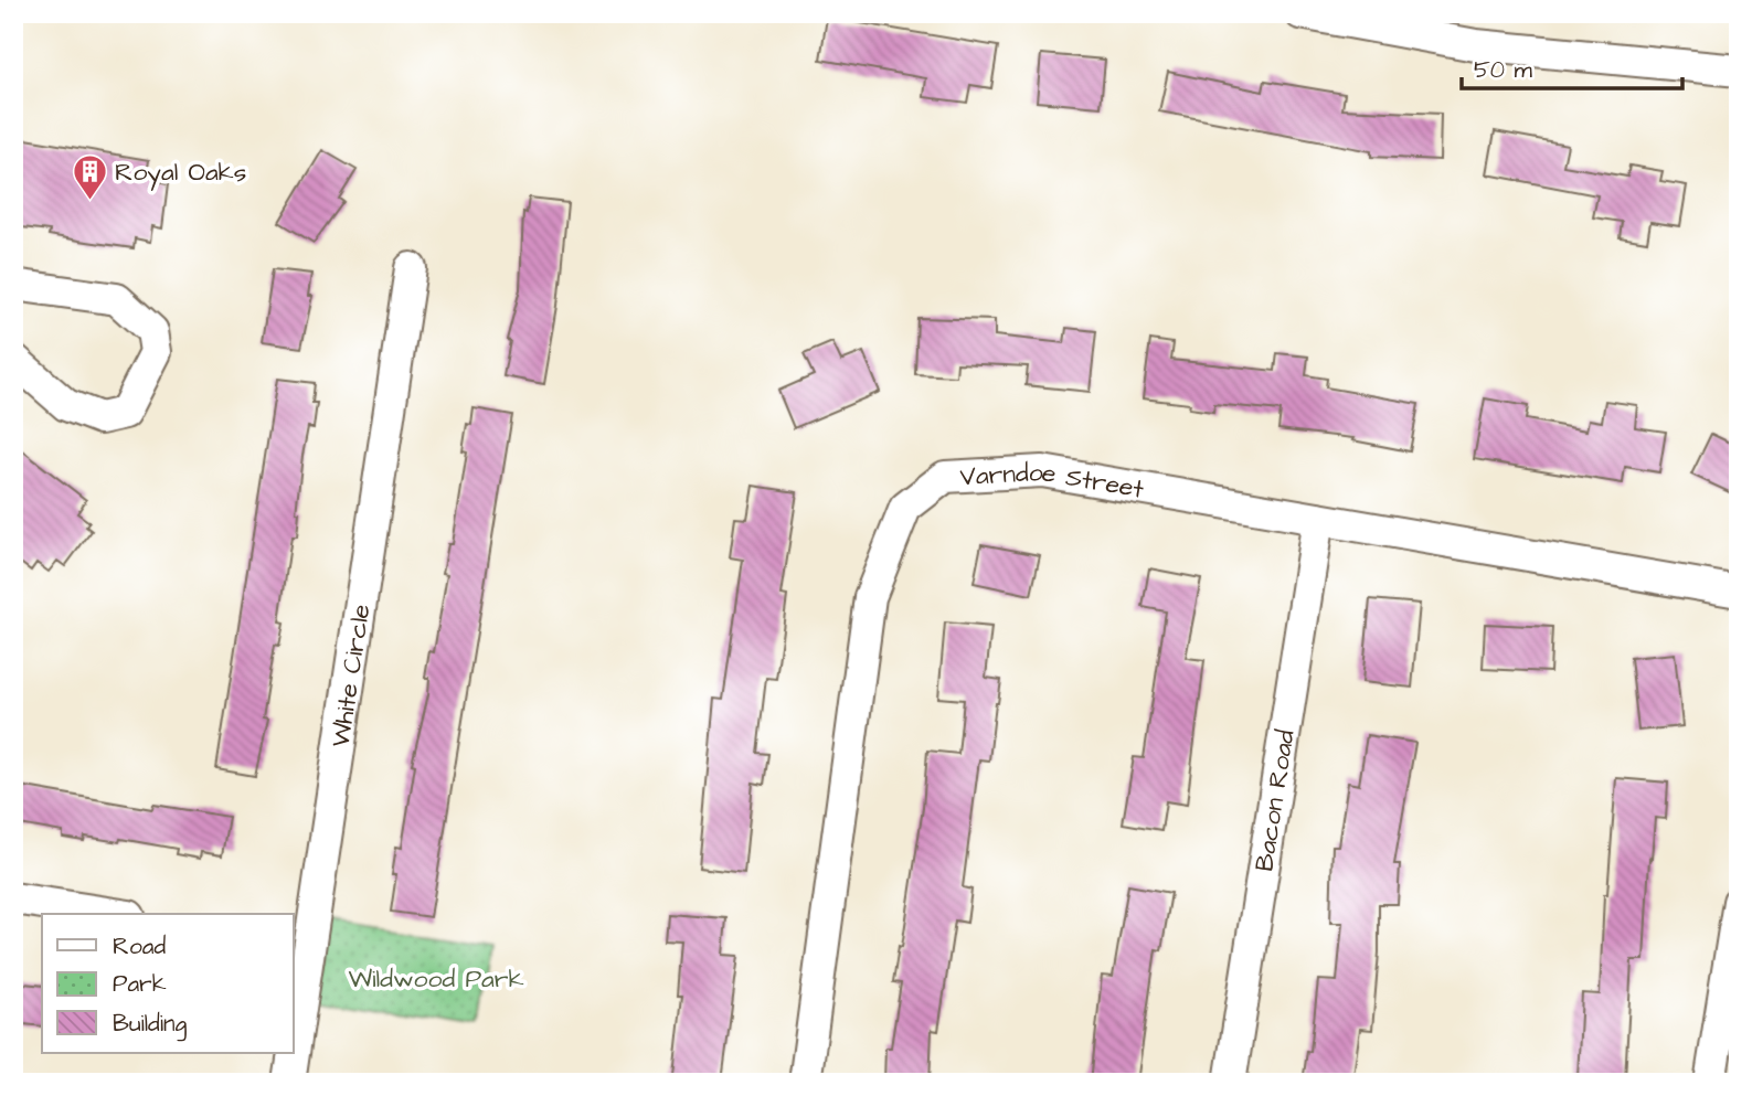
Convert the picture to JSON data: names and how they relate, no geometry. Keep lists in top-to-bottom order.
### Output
{
  "streets": {
    "street": ["Varndoe Street", "White Circle", "Bacon Road"]
  },
  "crossings": [
    ["Varndoe Street", "Bacon Road"]
  ],
  "parks": ["Wildwood Park"],
  "places": {
    "building": ["Royal Oaks"]
  },
  "legend": ["Road", "Park", "Building"],
  "scale_bar": "50 m"
}
